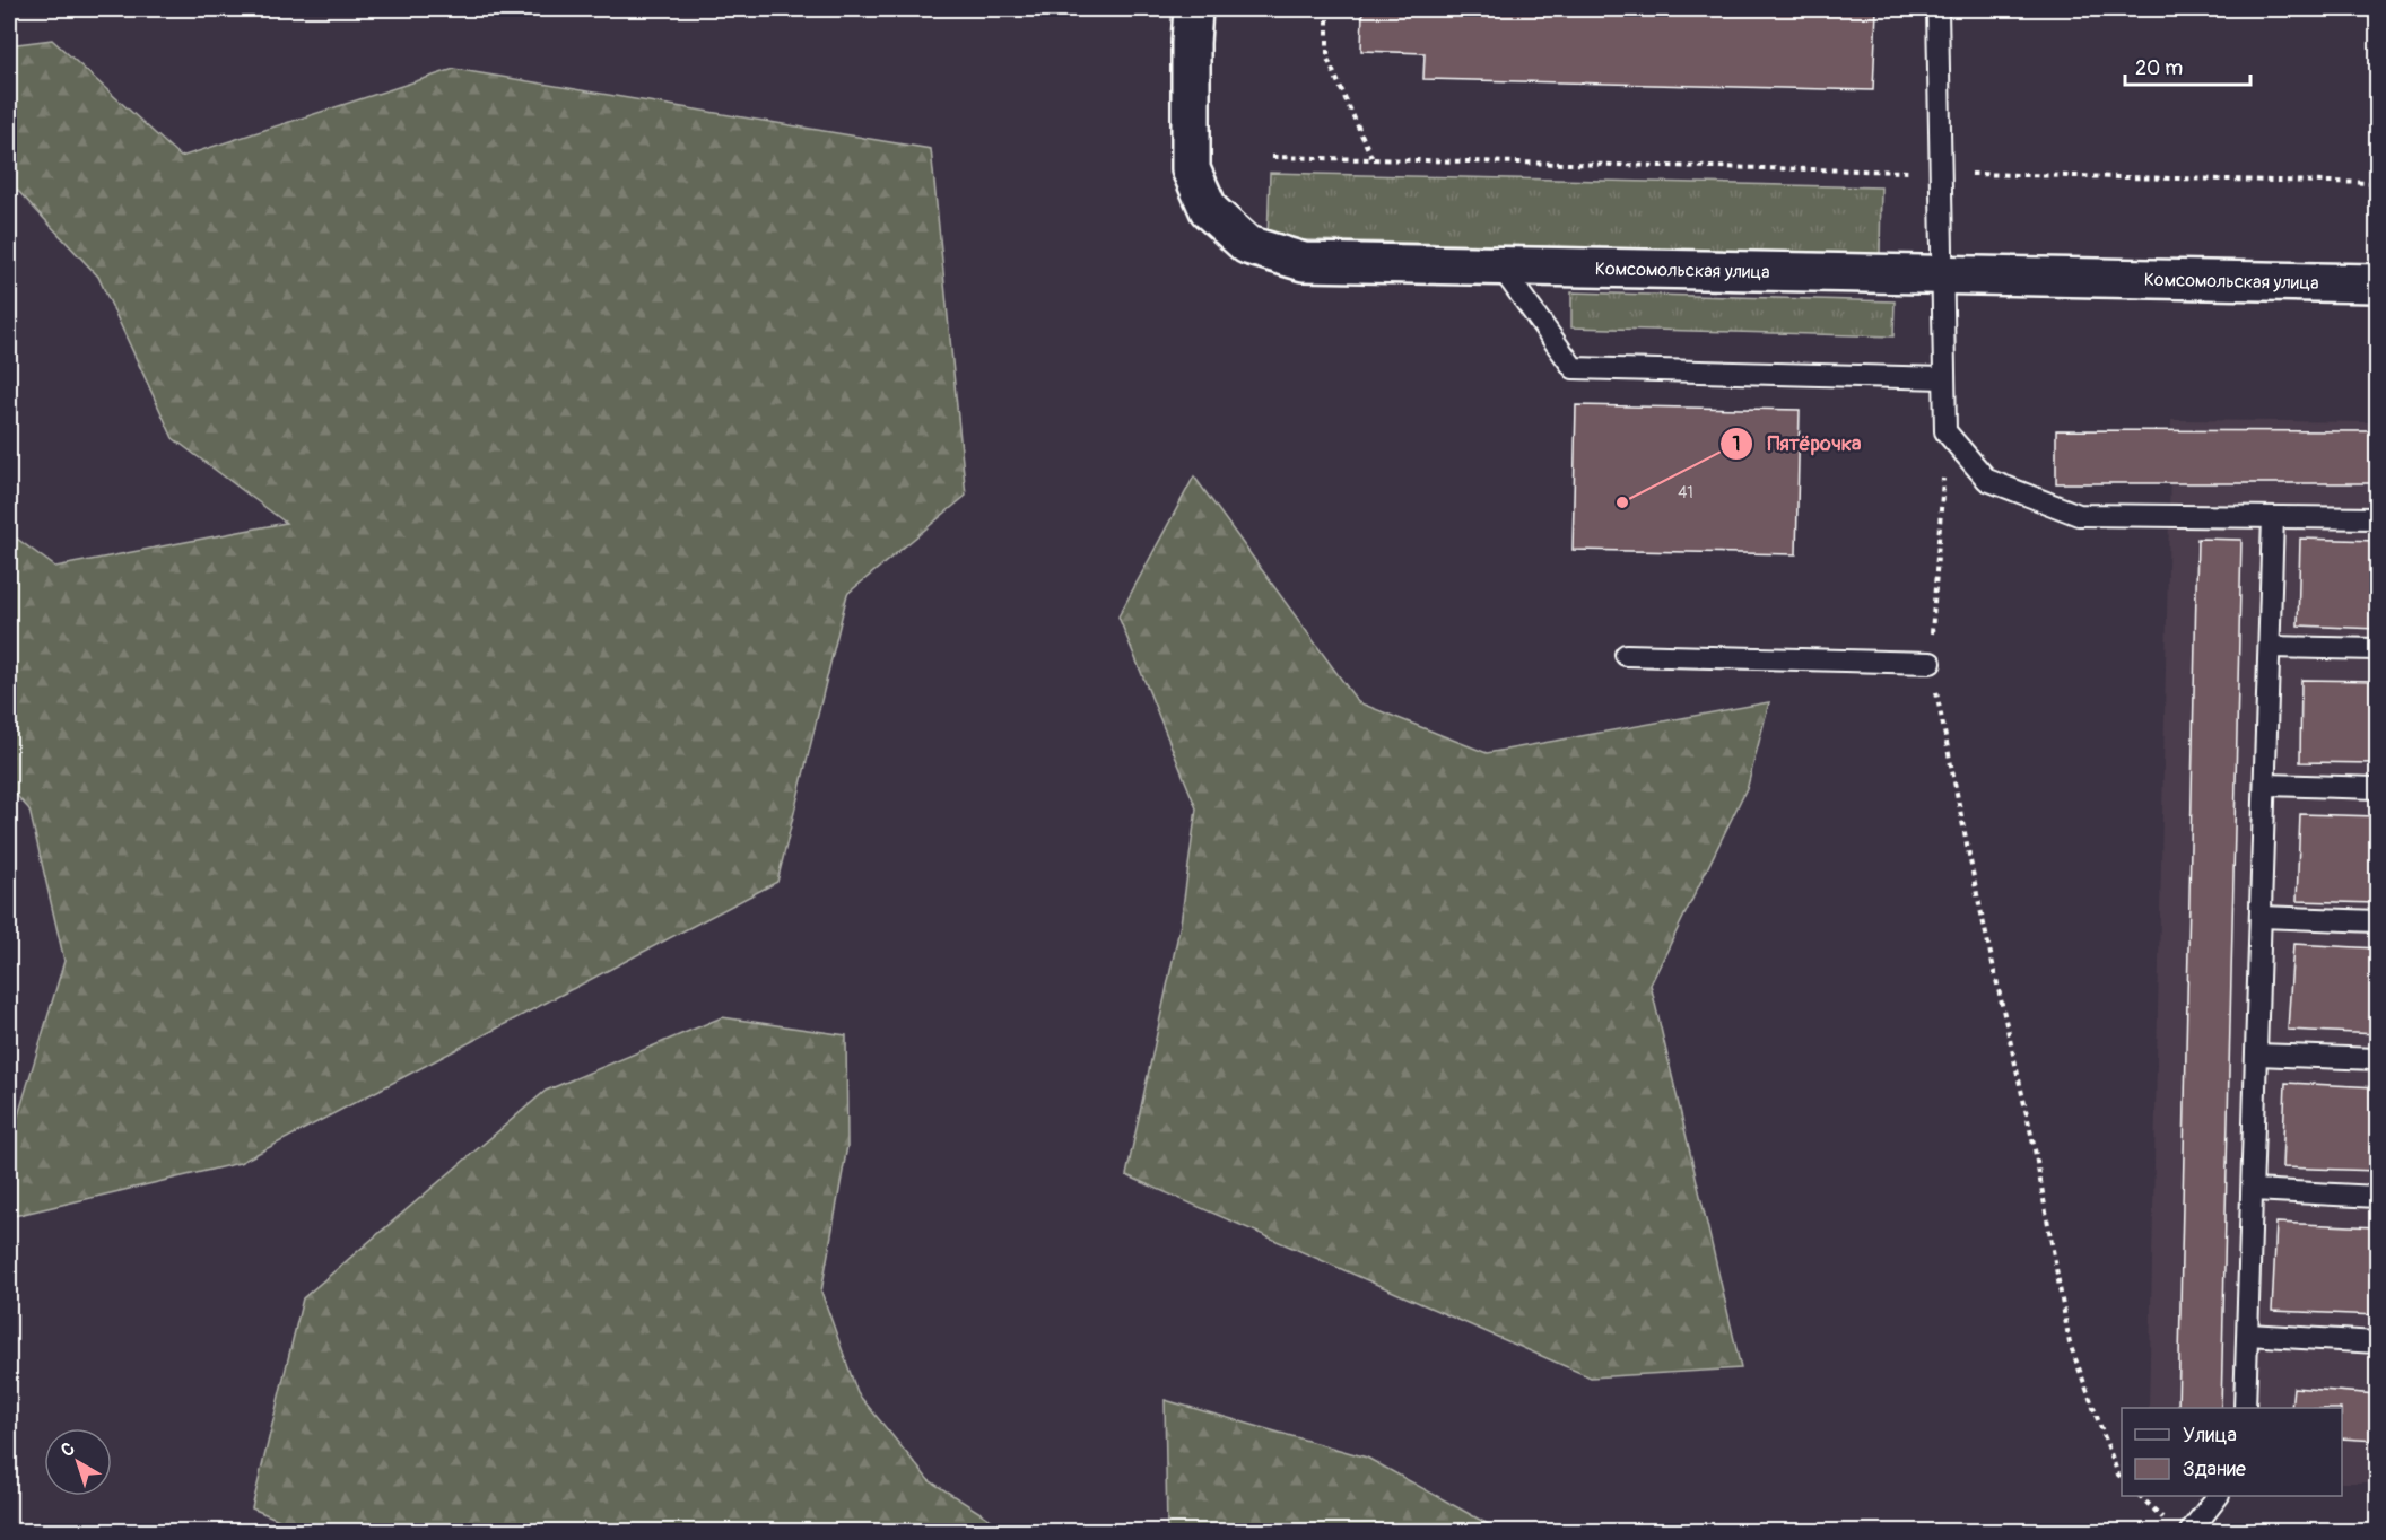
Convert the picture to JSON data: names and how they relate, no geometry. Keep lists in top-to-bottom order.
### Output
{
  "streets": {
    "main road": ["Комсомольская улица"]
  },
  "places": ["Пятёрочка"],
  "house_numbers": ["41"],
  "legend": ["Улица", "Здание"],
  "scale_bar": "20 m",
  "north": "top left"
}
